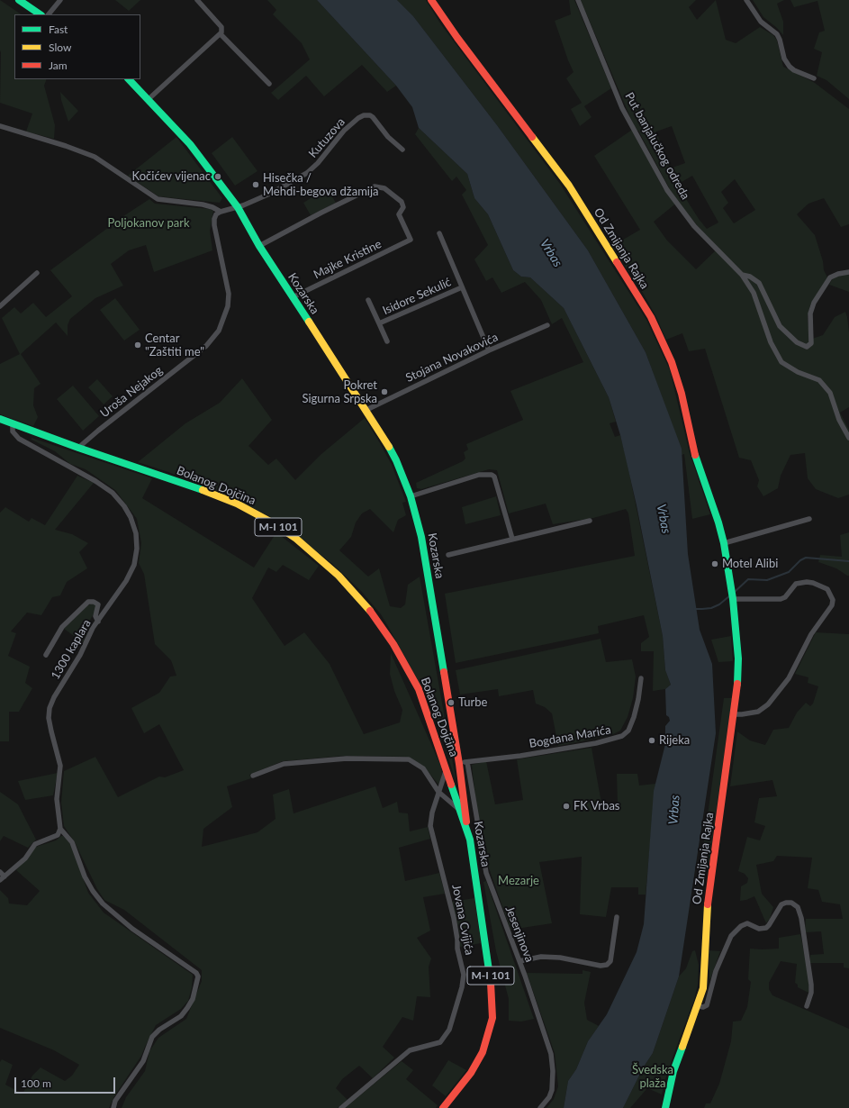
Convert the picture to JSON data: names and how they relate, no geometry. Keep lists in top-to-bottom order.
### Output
{
  "streets": {
    "main road": [
      "Od Zmijanja Rajka",
      "Kozarska",
      "Bolanog Dojčina",
      "M-I 101"
    ],
    "street": [
      "Kutuzova",
      "Put banjalučkog odreda",
      "Majke Kristine",
      "Isidore Sekulić",
      "Stojana Novakovića",
      "Uroša Nejakog",
      "1300 kaplara",
      "Bogdana Marića",
      "Jovana Cvijića",
      "Jesenjinova"
    ]
  },
  "crossings": [
    ["Kutuzova", "Kozarska"],
    ["Majke Kristine", "Kozarska"],
    ["Kozarska", "Stojana Novakovića"],
    ["Kozarska", "Bolanog Dojčina"],
    ["Kozarska", "Bogdana Marića"],
    ["Isidore Sekulić", "Stojana Novakovića"],
    ["Uroša Nejakog", "Bolanog Dojčina"],
    ["Bolanog Dojčina", "1300 kaplara"],
    ["Bolanog Dojčina", "Jovana Cvijića"],
    ["Bogdana Marića", "Jesenjinova"]
  ],
  "water": ["Vrbas"],
  "parks": ["Poljokanov park", "Mezarje", "Švedska plaža"],
  "places": [
    "Kočićev vijenac",
    "Hisečka / Mehdi-begova džamija",
    "Centar \"Zaštiti me\"",
    "Pokret Sigurna Srpska",
    "Motel Alibi",
    "Turbe",
    "Rijeka",
    "FK Vrbas"
  ],
  "legend": ["Fast", "Slow", "Jam"],
  "scale_bar": "100 m"
}
